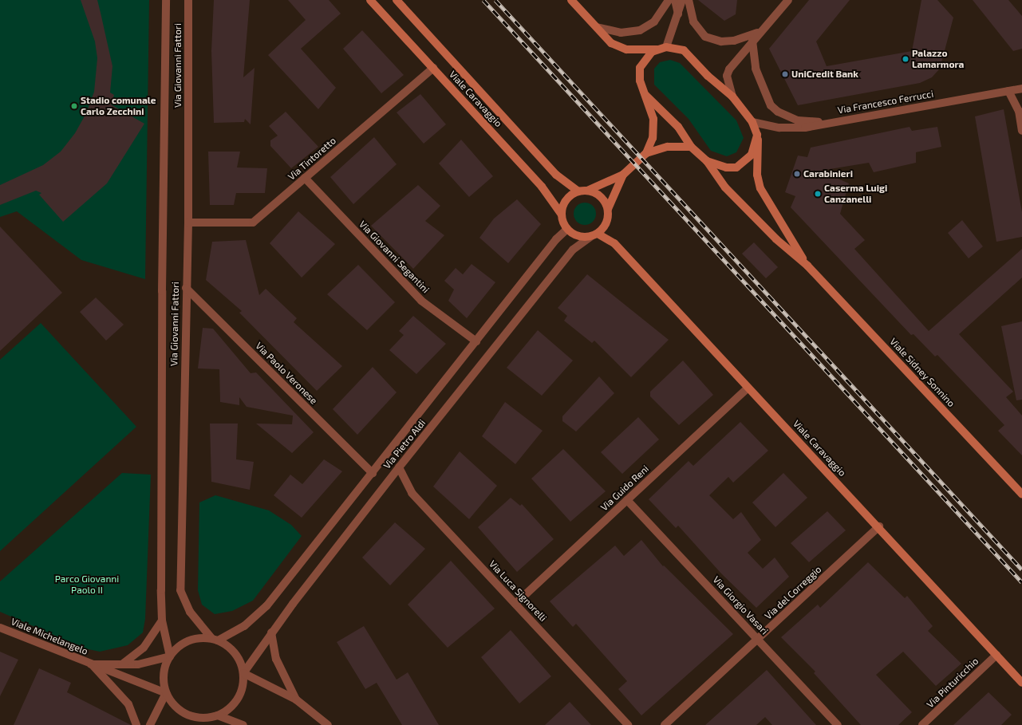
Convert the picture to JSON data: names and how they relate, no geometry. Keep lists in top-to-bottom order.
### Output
{
  "streets": {
    "street": [
      "Via Giovanni Fattori",
      "Viale Caravaggio",
      "Via Francesco Ferrucci",
      "Via Tintoretto",
      "Via Giovanni Segantini",
      "Viale Sidney Sonnino",
      "Via Paolo Veronese",
      "Via Pietro Aldi",
      "Via Guido Reni",
      "Via Luca Signorelli",
      "Via del Correggio",
      "Via Giorgio Vasari",
      "Viale Michelangelo",
      "Via Pinturicchio"
    ]
  },
  "crossings": [
    ["Via Giovanni Fattori", "Via Tintoretto"],
    ["Via Giovanni Fattori", "Via Paolo Veronese"],
    ["Via Giovanni Fattori", "Via Pietro Aldi"],
    ["Via Giovanni Fattori", "Viale Michelangelo"],
    ["Viale Caravaggio", "Via Tintoretto"],
    ["Viale Caravaggio", "Via Pietro Aldi"],
    ["Viale Caravaggio", "Via Guido Reni"],
    ["Viale Caravaggio", "Via del Correggio"],
    ["Viale Caravaggio", "Via Pinturicchio"],
    ["Via Francesco Ferrucci", "Viale Sidney Sonnino"],
    ["Via Tintoretto", "Via Giovanni Segantini"],
    ["Via Giovanni Segantini", "Via Pietro Aldi"],
    ["Via Paolo Veronese", "Via Pietro Aldi"],
    ["Via Pietro Aldi", "Via Luca Signorelli"],
    ["Via Pietro Aldi", "Viale Michelangelo"],
    ["Via Guido Reni", "Via Luca Signorelli"],
    ["Via Guido Reni", "Via Giorgio Vasari"],
    ["Via del Correggio", "Via Giorgio Vasari"]
  ],
  "parks": ["Parco Giovanni Paolo II"],
  "places": [
    "Palazzo Lamarmora",
    "UniCredit Bank",
    "Stadio comunale Carlo Zecchini",
    "Carabinieri",
    "Caserma Luigi Canzanelli"
  ]
}
